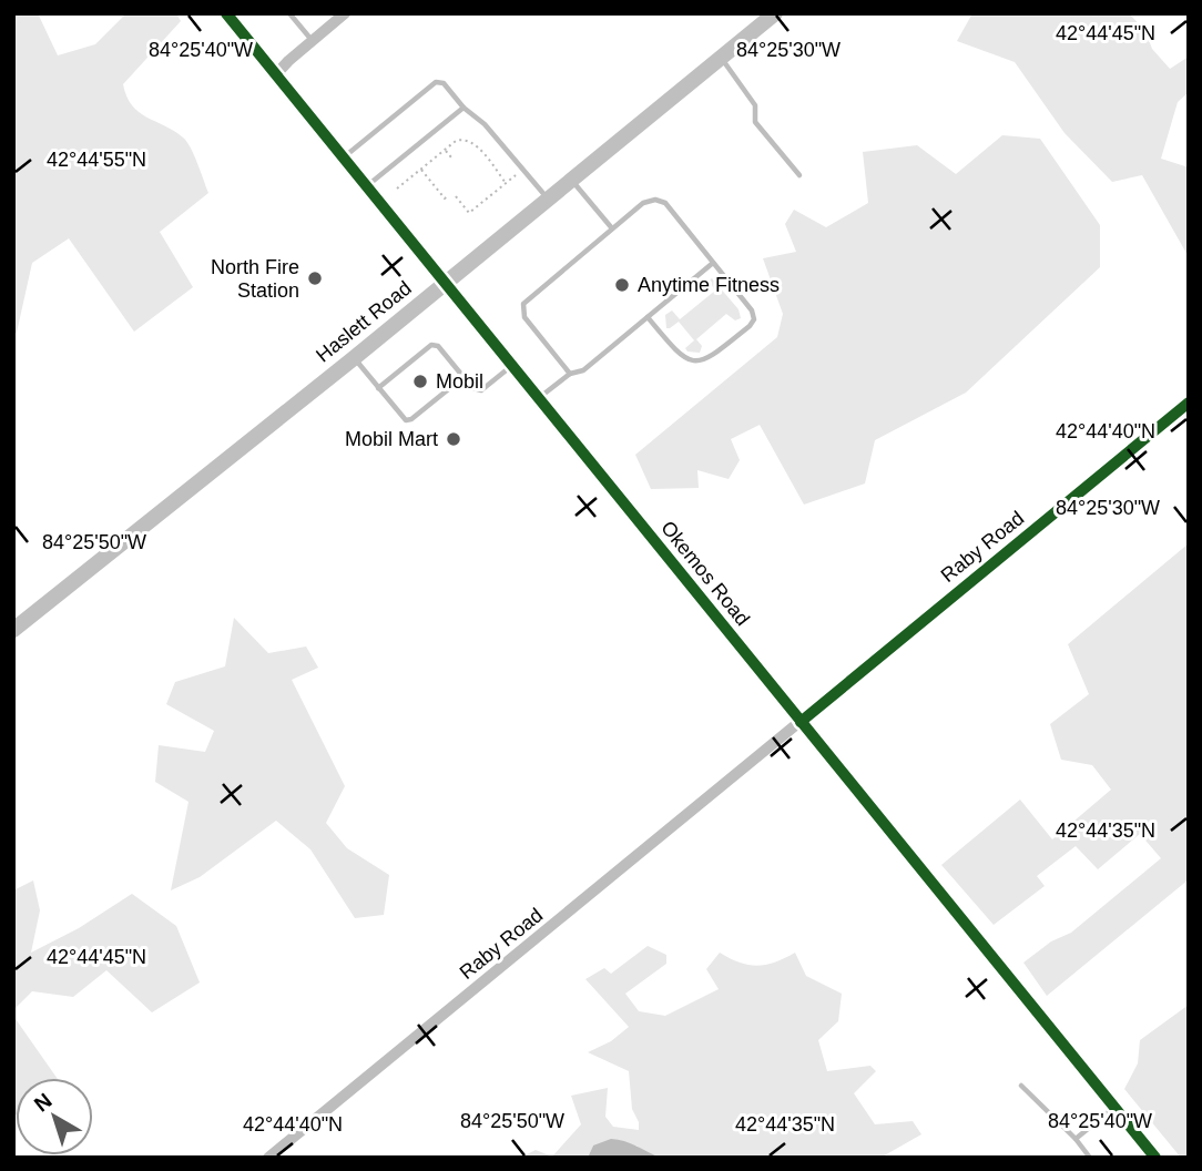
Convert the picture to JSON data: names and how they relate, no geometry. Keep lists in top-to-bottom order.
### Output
{
  "streets": {
    "street": ["Haslett Road", "Raby Road", "Okemos Road"]
  },
  "crossings": [
    ["Haslett Road", "Okemos Road"],
    ["Raby Road", "Okemos Road"]
  ],
  "places": [
    "North Fire Station",
    "Anytime Fitness",
    "Mobil",
    "Mobil Mart"
  ],
  "north": "top left",
  "coordinates": [
    "42°44'45\"N",
    "84°25'30\"W",
    "84°25'40\"W",
    "42°44'55\"N",
    "42°44'40\"N",
    "84°25'50\"W",
    "42°44'35\"N"
  ]
}
